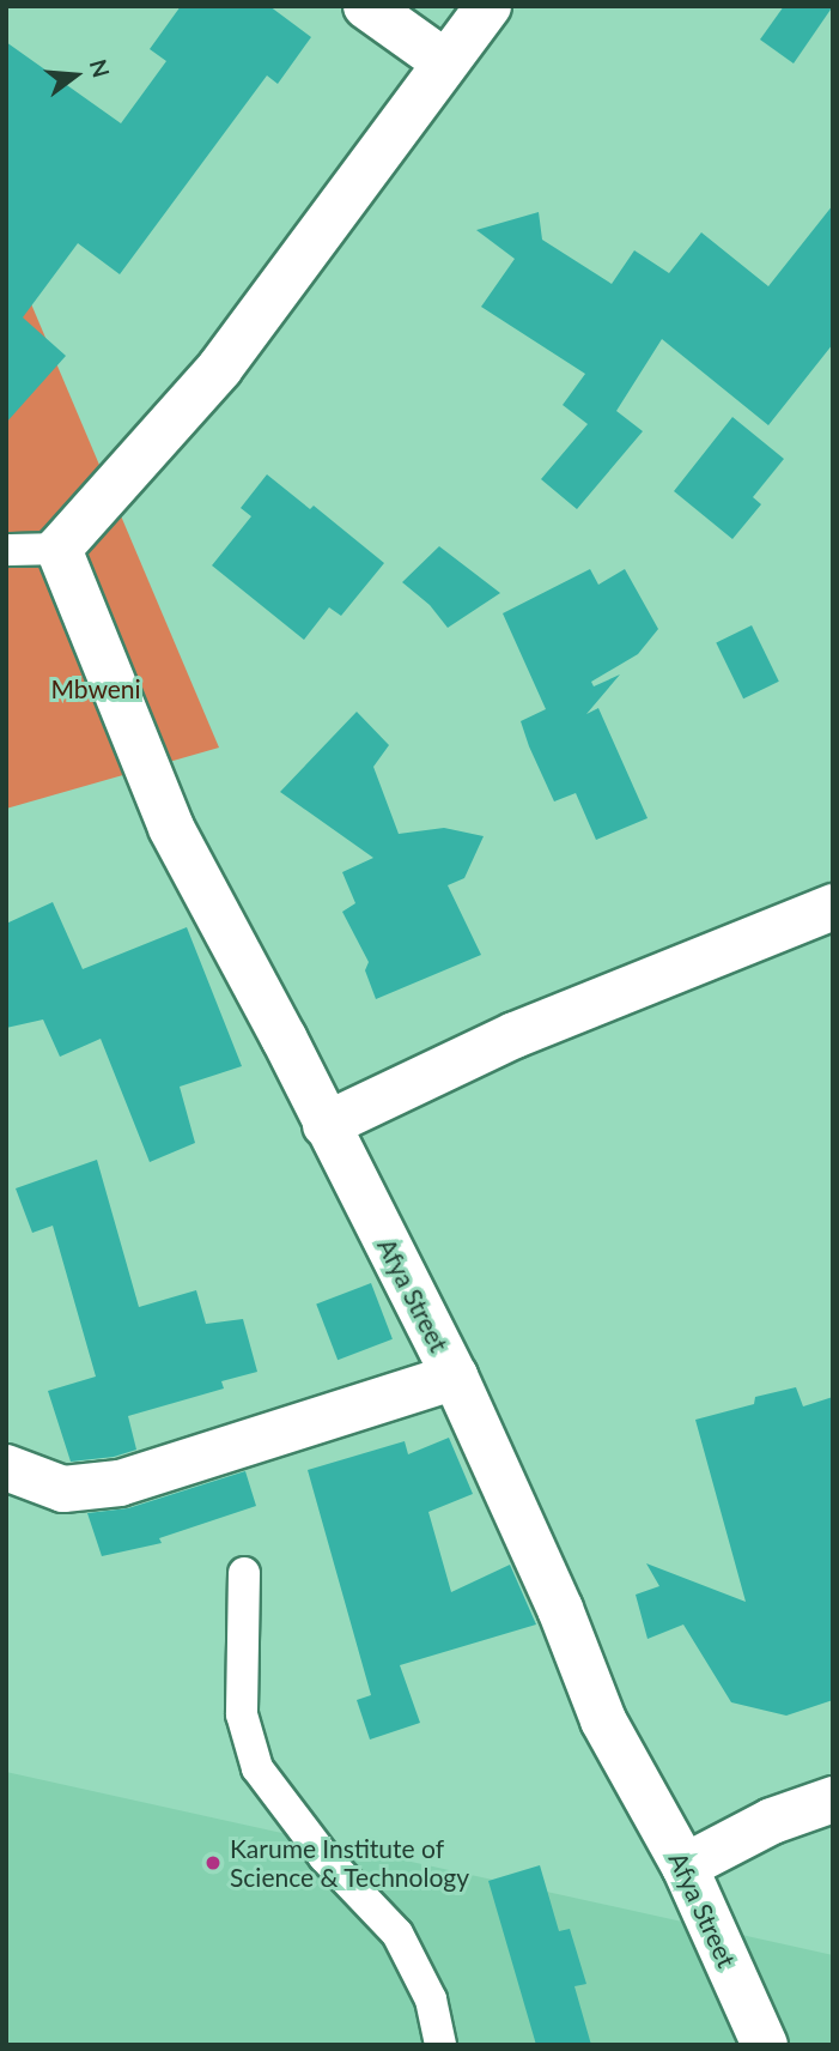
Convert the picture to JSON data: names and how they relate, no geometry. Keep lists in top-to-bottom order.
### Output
{
  "streets": {
    "street": ["Afya Street"]
  },
  "parks": ["Mbweni"],
  "places": ["Karume Institute of Science & Technology"],
  "north": "right"
}
